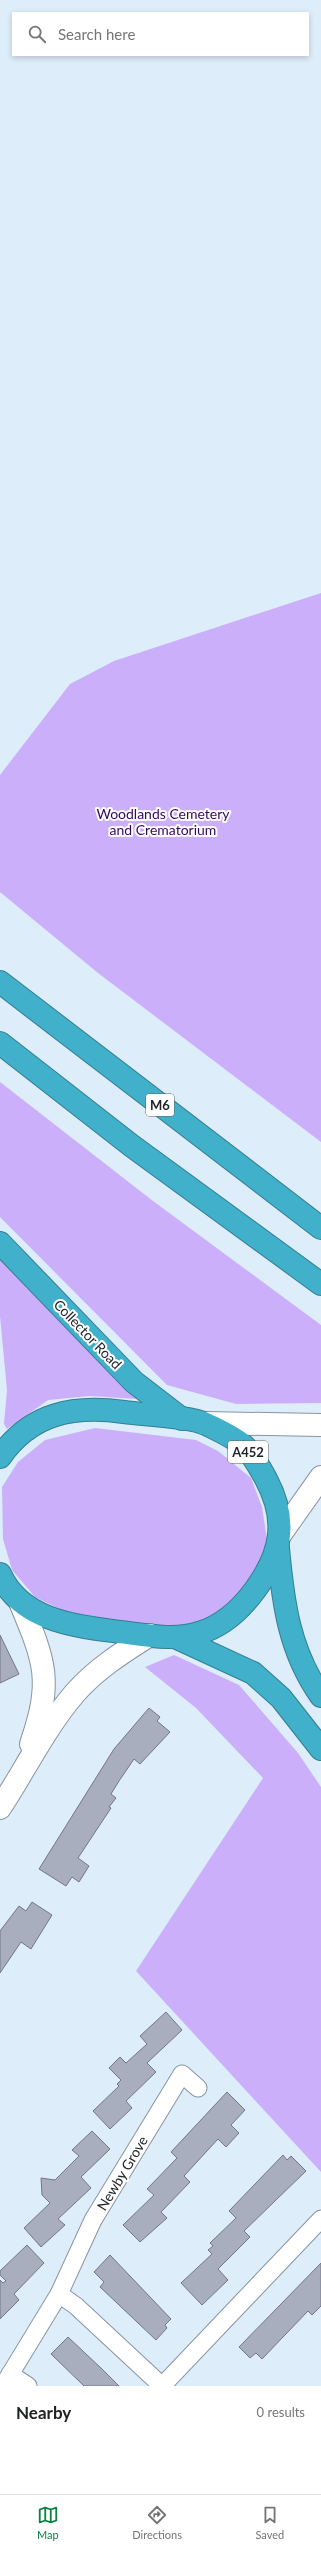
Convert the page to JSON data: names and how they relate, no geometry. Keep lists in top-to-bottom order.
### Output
{
  "streets": {
    "highway": ["M6", "Collector Road", "A452"],
    "street": ["Newby Grove"]
  },
  "crossings": [
    ["Collector Road", "A452"]
  ],
  "parks": ["Woodlands Cemetery and Crematorium"],
  "page": {
    "search": "Search here",
    "heading": ["Nearby", "0 results"],
    "nav": ["Map", "Directions", "Saved"]
  }
}
